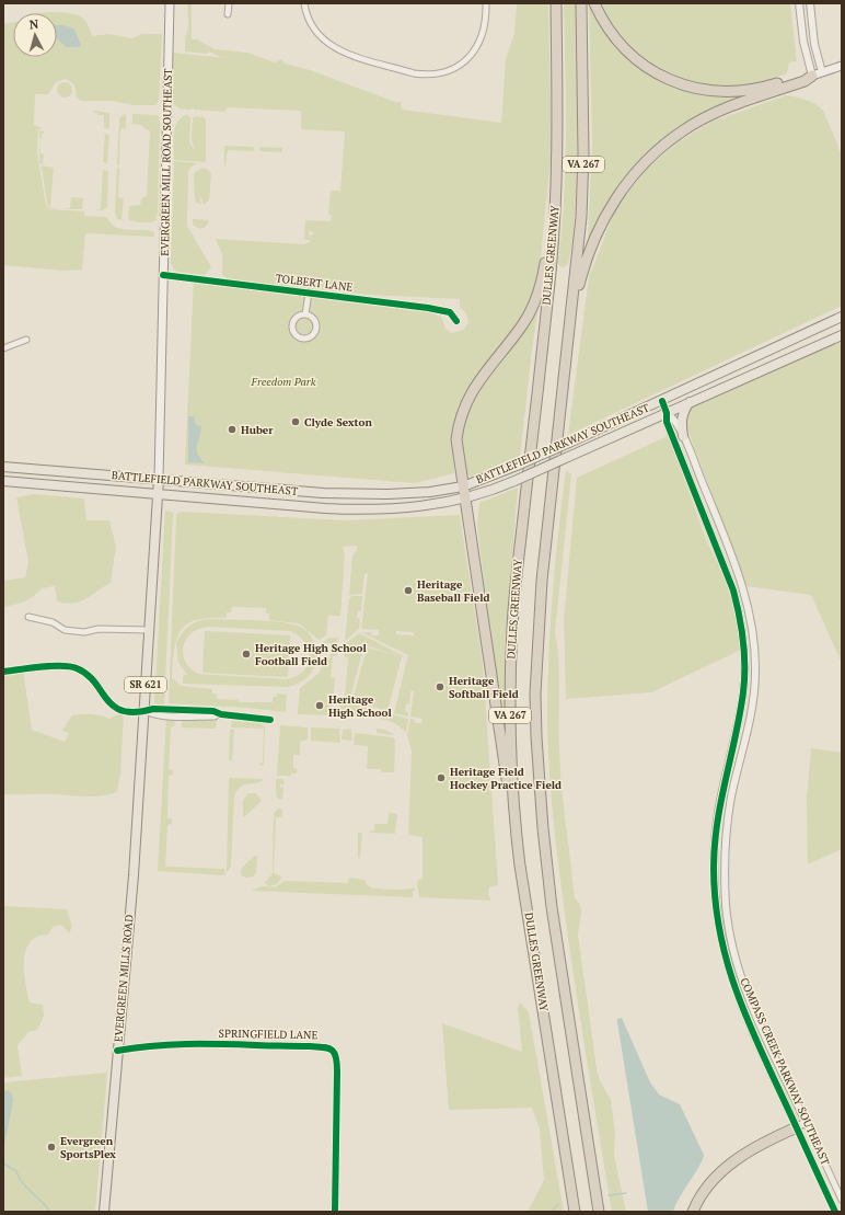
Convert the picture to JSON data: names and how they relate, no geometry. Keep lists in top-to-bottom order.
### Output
{
  "streets": {
    "highway": ["VA 267", "DULLES GREENWAY"],
    "main road": [
      "EVERGREEN MILL ROAD SOUTHEAST",
      "BATTLEFIELD PARKWAY SOUTHEAST",
      "SR 621",
      "EVERGREEN MILLS ROAD"
    ],
    "street": ["TOLBERT LANE", "SPRINGFIELD LANE", "COMPASS CREEK PARKWAY SOUTHEAST"]
  },
  "crossings": [
    ["EVERGREEN MILL ROAD SOUTHEAST", "TOLBERT LANE"],
    ["EVERGREEN MILL ROAD SOUTHEAST", "BATTLEFIELD PARKWAY SOUTHEAST"],
    ["EVERGREEN MILL ROAD SOUTHEAST", "SR 621"],
    ["BATTLEFIELD PARKWAY SOUTHEAST", "SR 621"],
    ["BATTLEFIELD PARKWAY SOUTHEAST", "COMPASS CREEK PARKWAY SOUTHEAST"],
    ["SR 621", "EVERGREEN MILLS ROAD"],
    ["EVERGREEN MILLS ROAD", "SPRINGFIELD LANE"]
  ],
  "parks": ["Freedom Park"],
  "places": [
    "Clyde Sexton",
    "Huber",
    "Heritage Baseball Field",
    "Heritage High School Football Field",
    "Heritage Softball Field",
    "Heritage High School",
    "Heritage Field Hockey Practice Field",
    "Evergreen SportsPlex"
  ],
  "north": "top"
}
